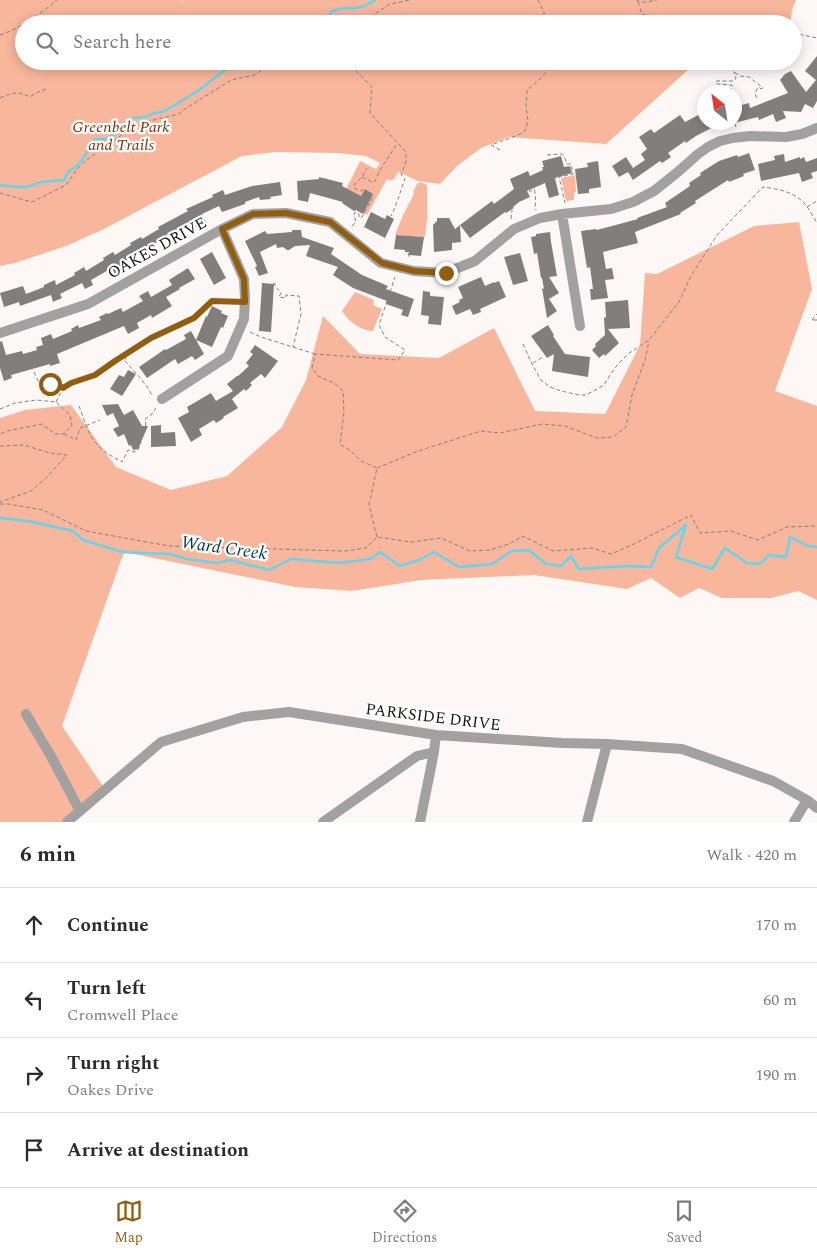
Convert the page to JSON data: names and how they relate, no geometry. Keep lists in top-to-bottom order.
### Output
{
  "streets": {
    "street": ["OAKES DRIVE", "PARKSIDE DRIVE"]
  },
  "water": ["Ward Creek"],
  "parks": ["Greenbelt Park and Trails"],
  "north": "top left",
  "page": {
    "search": "Search here",
    "heading": ["6 min", "Walk · 420 m"],
    "list": [
      ["Continue", "170 m"],
      ["Turn left", "Cromwell Place", "60 m"],
      ["Turn right", "Oakes Drive", "190 m"],
      "Arrive at destination"
    ],
    "nav": ["Map", "Directions", "Saved"]
  }
}
